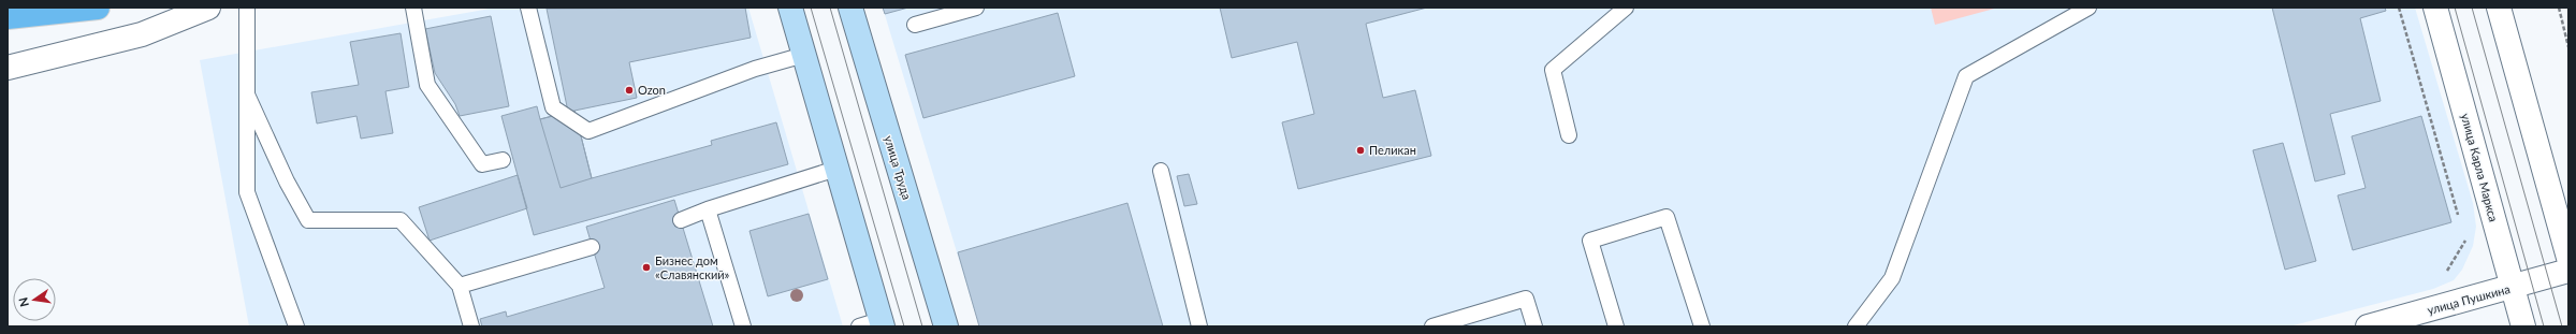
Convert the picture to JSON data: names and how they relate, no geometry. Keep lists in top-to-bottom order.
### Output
{
  "streets": {
    "main road": ["улица Труда"],
    "street": ["улица Карла Маркса", "улица Пушкина"]
  },
  "crossings": [
    ["улица Карла Маркса", "улица Пушкина"]
  ],
  "places": ["Ozon", "Пеликан", "Бизнес дом «Славянский»"],
  "north": "left"
}
